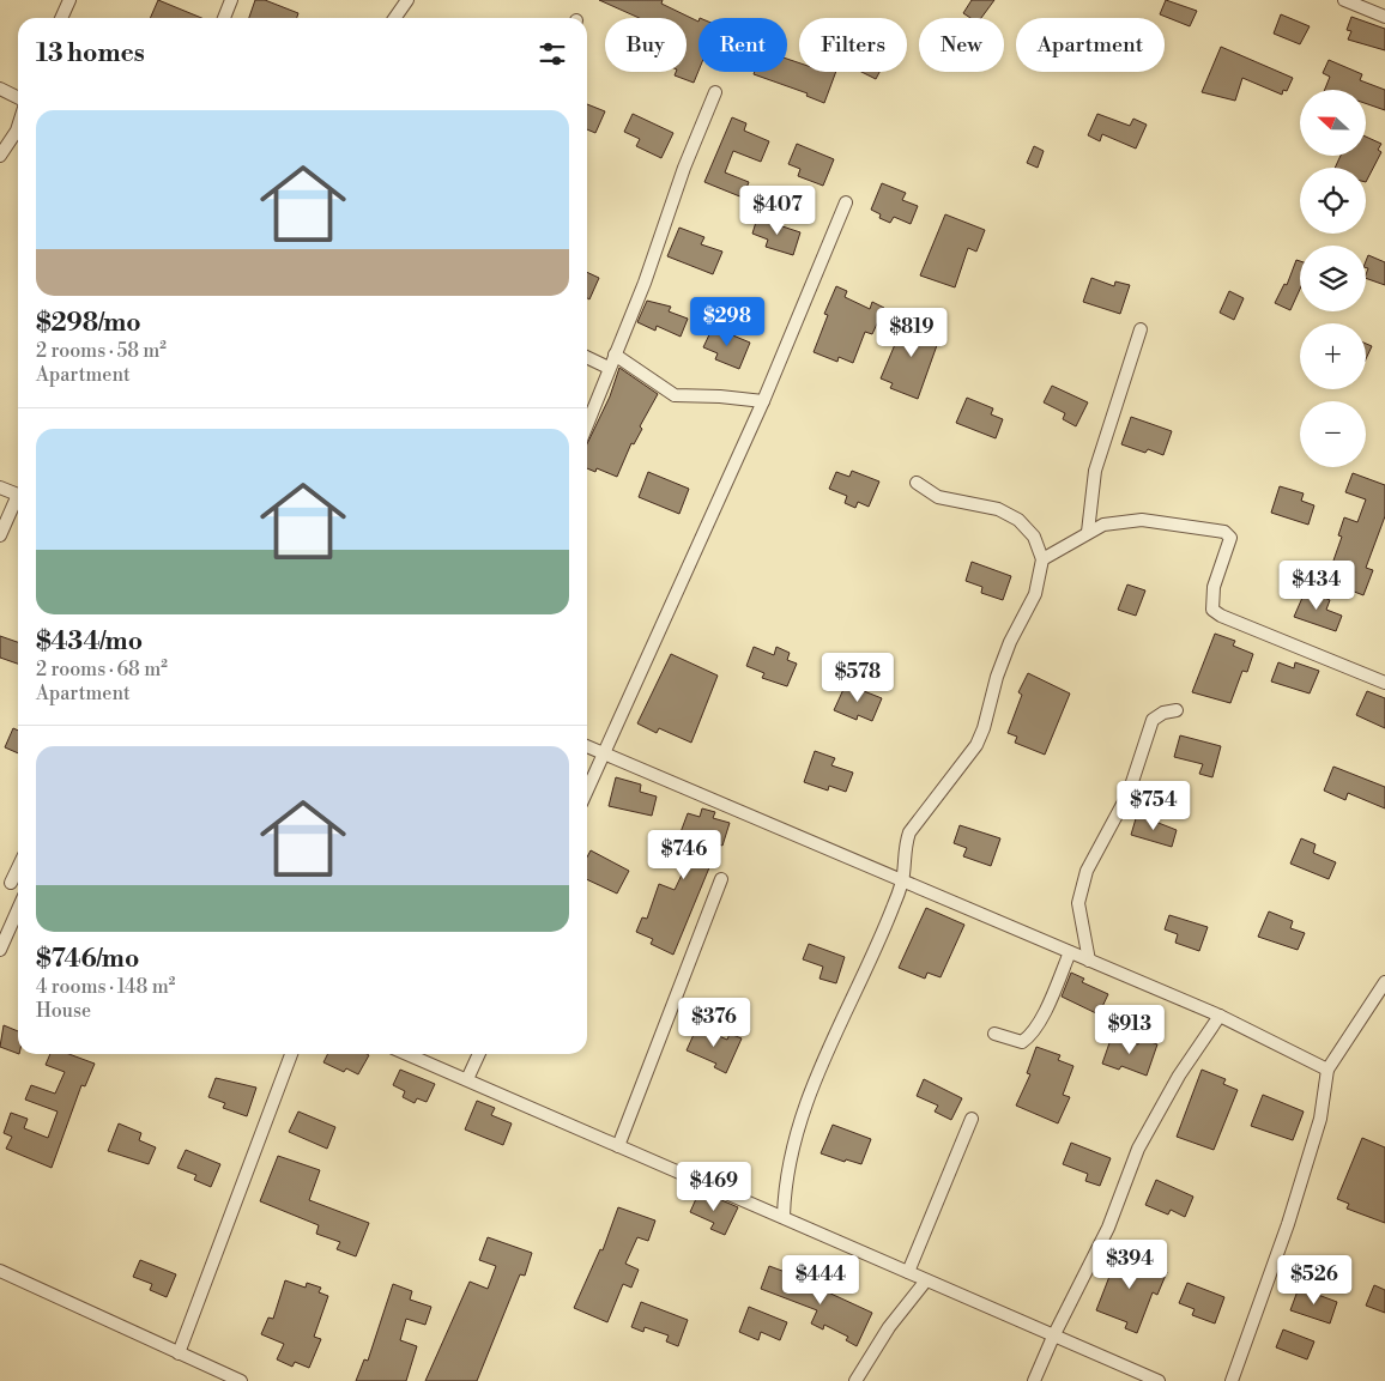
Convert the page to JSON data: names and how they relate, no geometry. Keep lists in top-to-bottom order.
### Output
{
  "north": "left",
  "page": {
    "chip": [
      "Buy",
      "Rent",
      "Filters",
      "New",
      "Apartment"
    ],
    "heading": "13 homes",
    "map_buttons": ["+", "−"],
    "list": [
      {
        "name": "$298/mo",
        "note": "2 rooms · 58 m² · Apartment"
      },
      {
        "name": "$434/mo",
        "note": "2 rooms · 68 m² · Apartment"
      },
      {
        "name": "$746/mo",
        "note": "4 rooms · 148 m² · House"
      }
    ],
    "price": [
      "$407",
      "$298",
      "$819",
      "$434",
      "$578",
      "$754",
      "$746",
      "$376",
      "$913",
      "$469",
      "$394",
      "$444",
      "$526"
    ]
  }
}
